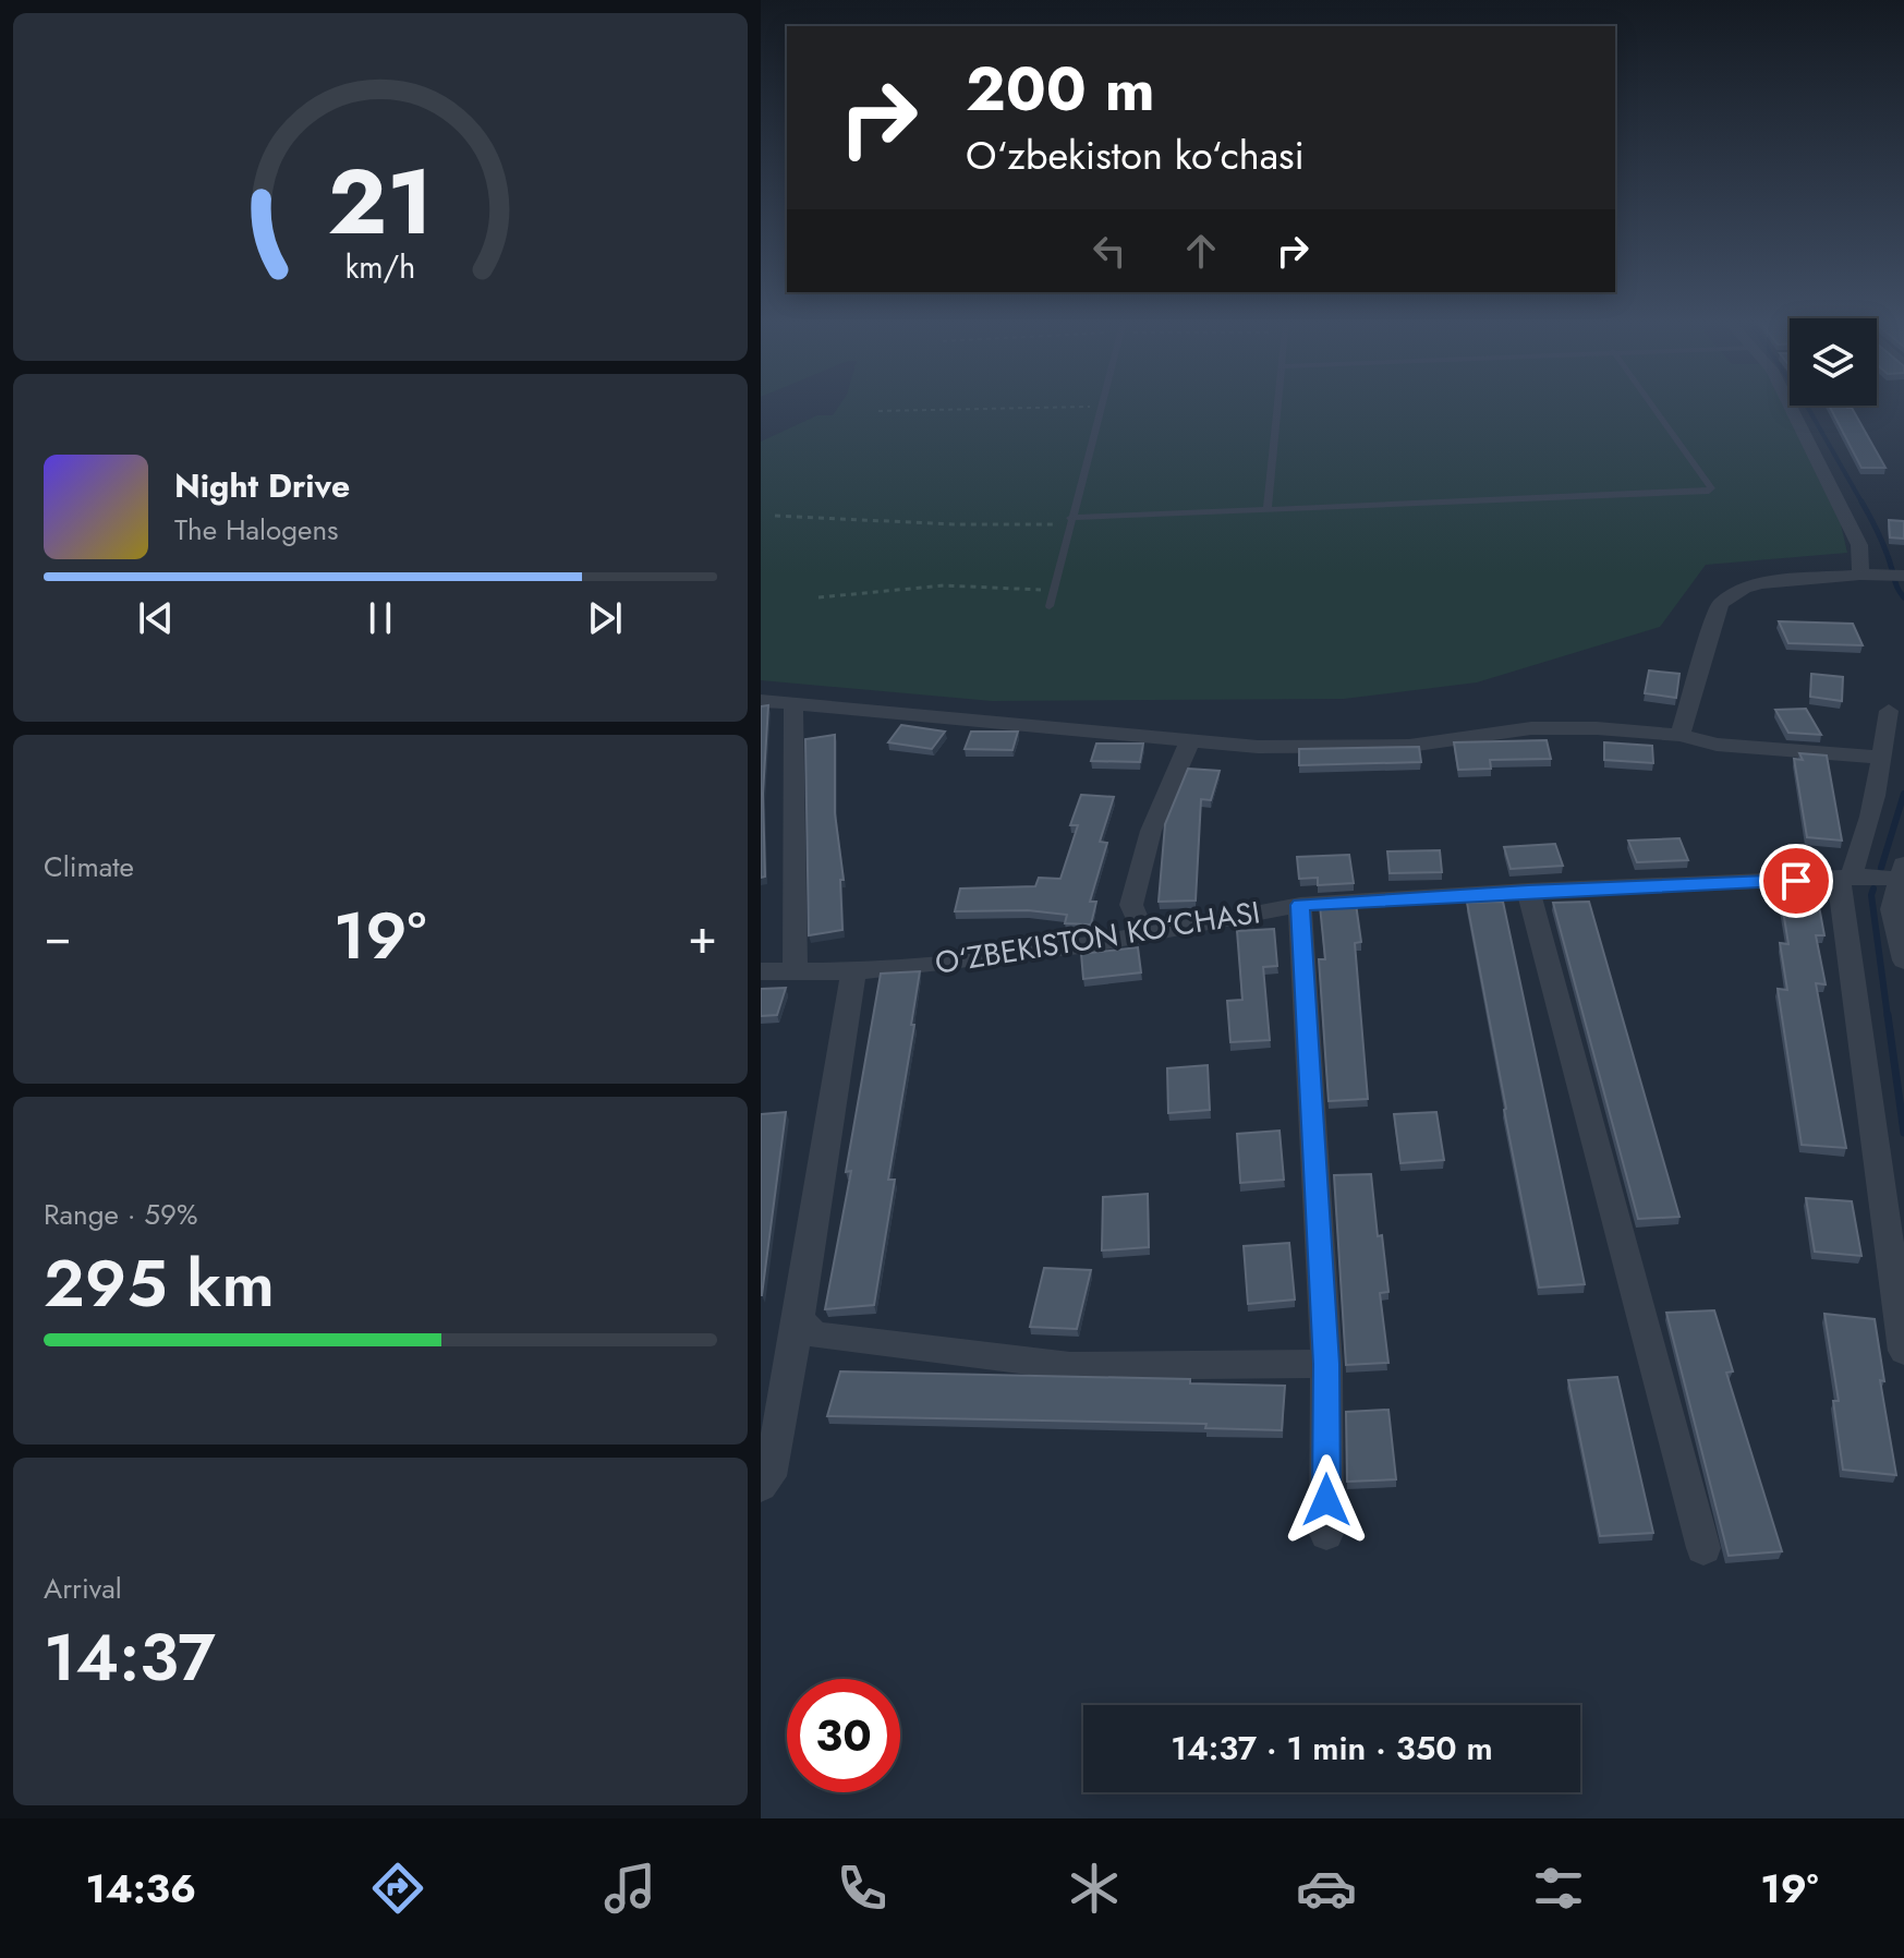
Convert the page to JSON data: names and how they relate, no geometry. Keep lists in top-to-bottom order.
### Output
{
  "streets": {
    "street": ["O‘ZBEKISTON KO‘CHASI"]
  },
  "page": {
    "turn": ["200 m", "O‘zbekiston ko‘chasi"],
    "song": ["Night Drive", "The Halogens"],
    "tile": [
      "Climate",
      ["Range · 59%", "295 km"],
      ["Arrival", "14:37"]
    ],
    "heat": ["−", "19°", "+"],
    "limit": "30",
    "trip": "14:37 · 1 min · 350 m",
    "tabs": ["14:36", "19°"],
    "gauge": ["21", "km/h"]
  }
}
